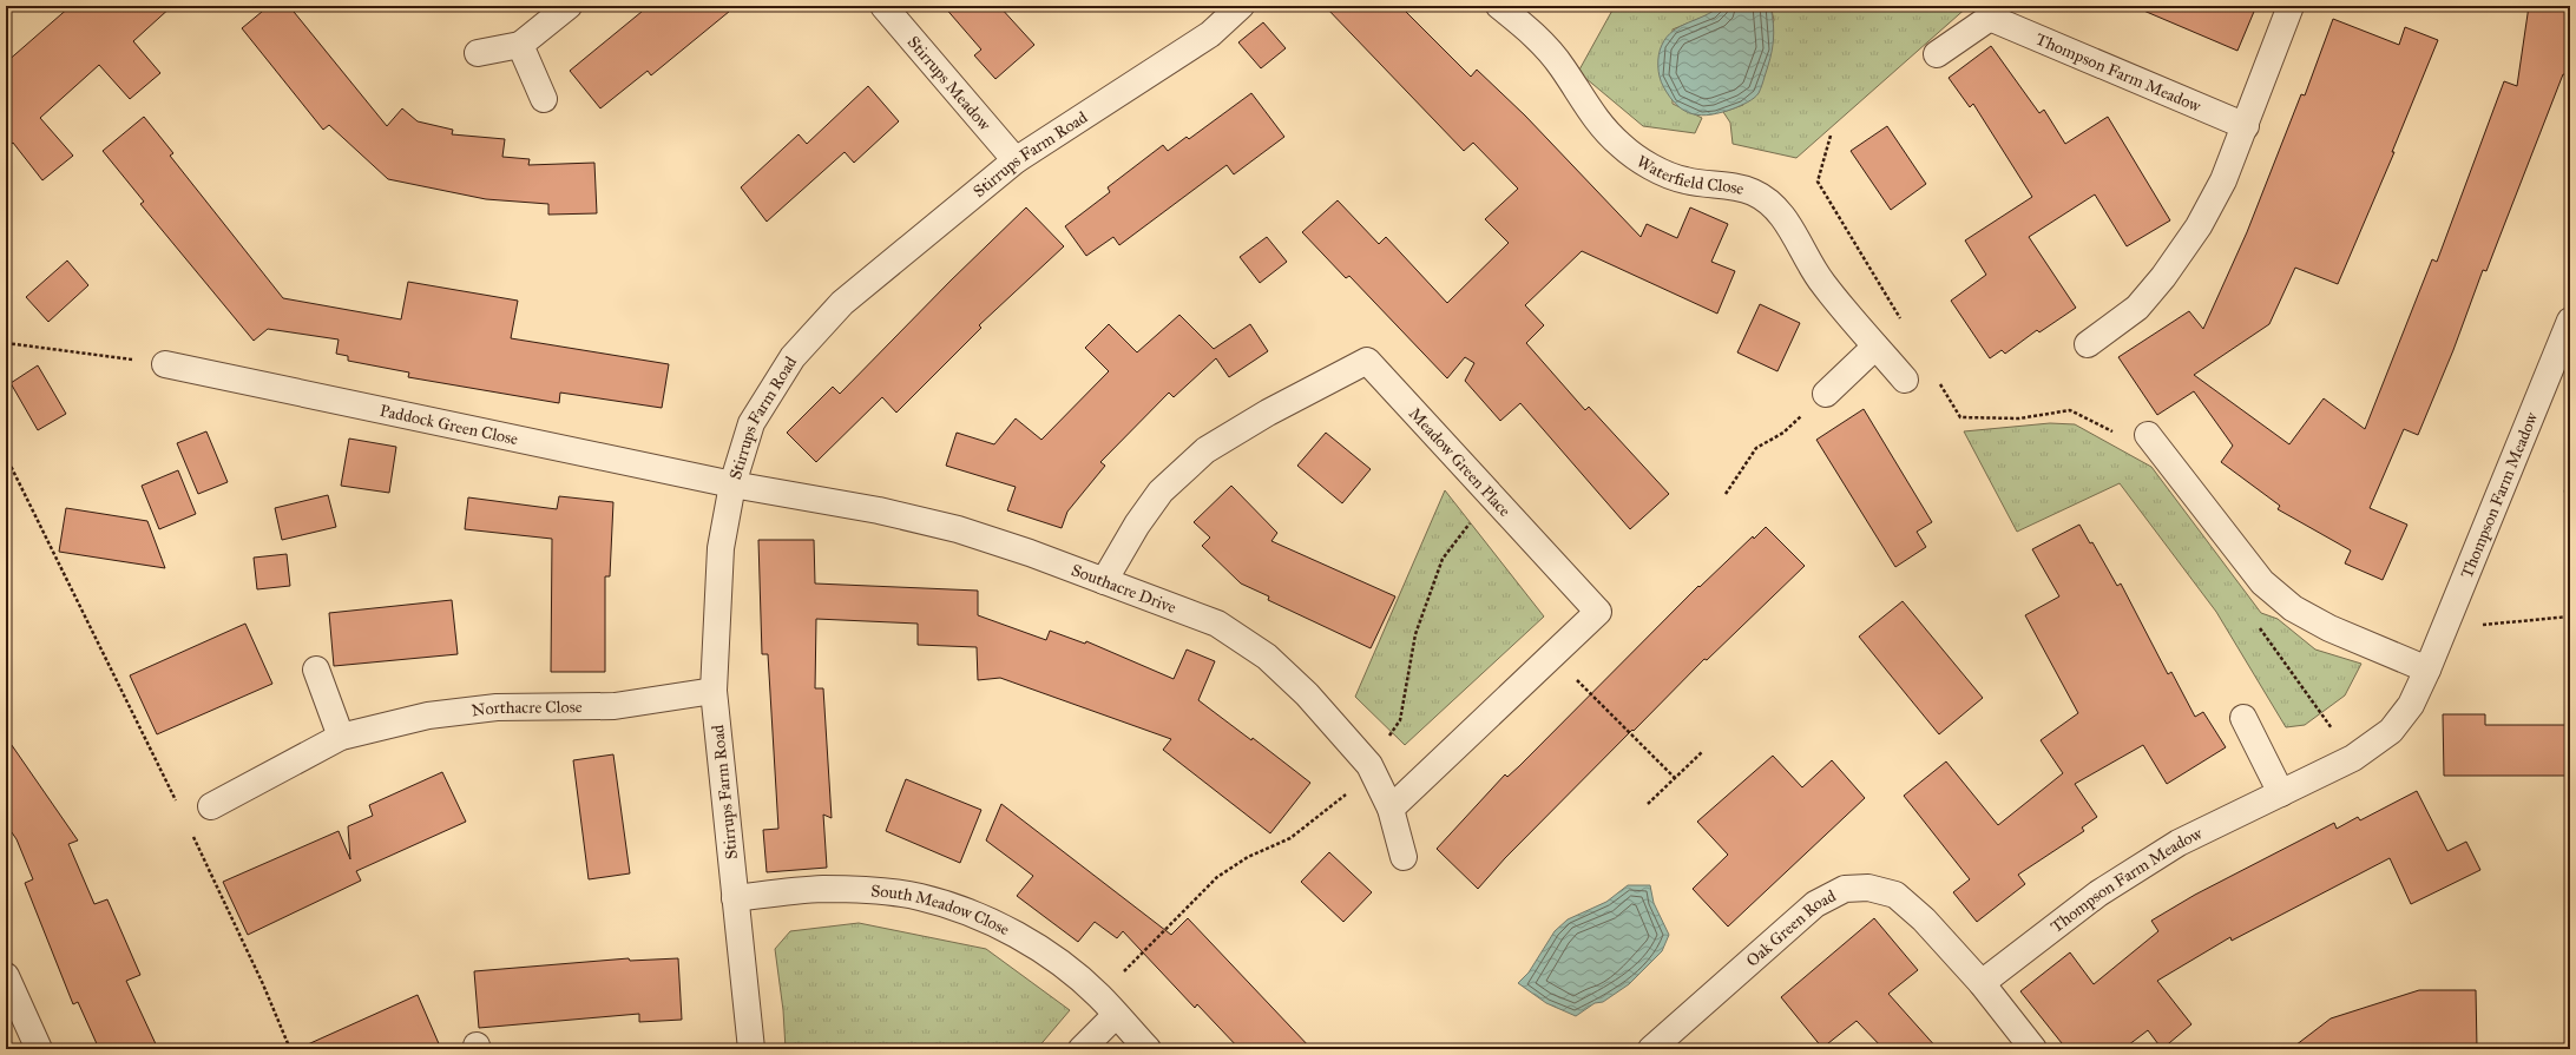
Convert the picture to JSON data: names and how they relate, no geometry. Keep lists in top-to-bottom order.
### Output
{
  "streets": {
    "street": [
      "Thompson Farm Meadow",
      "Stirrups Meadow",
      "Stirrups Farm Road",
      "Waterfield Close",
      "Paddock Green Close",
      "Meadow Green Place",
      "Southacre Drive",
      "Northacre Close",
      "South Meadow Close",
      "Oak Green Road"
    ]
  },
  "crossings": [
    ["Thompson Farm Meadow", "Oak Green Road"],
    ["Stirrups Meadow", "Stirrups Farm Road"],
    ["Stirrups Farm Road", "Paddock Green Close"],
    ["Stirrups Farm Road", "Southacre Drive"],
    ["Stirrups Farm Road", "Northacre Close"],
    ["Stirrups Farm Road", "South Meadow Close"],
    ["Paddock Green Close", "Southacre Drive"],
    ["Meadow Green Place", "Southacre Drive"]
  ]
}
